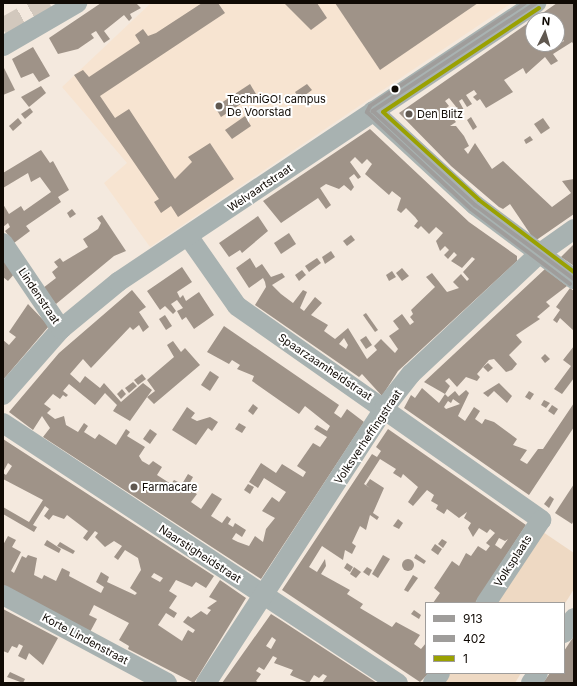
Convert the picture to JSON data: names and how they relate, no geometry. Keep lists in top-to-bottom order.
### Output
{
  "streets": {
    "street": [
      "Welvaartstraat",
      "Lindenstraat",
      "Spaarzaamheidstraat",
      "Volksverheffingstraat",
      "Naarstigheidstraat",
      "Volksplaats",
      "Korte Lindenstraat"
    ]
  },
  "crossings": [
    ["Welvaartstraat", "Lindenstraat"],
    ["Welvaartstraat", "Spaarzaamheidstraat"],
    ["Spaarzaamheidstraat", "Volksverheffingstraat"],
    ["Spaarzaamheidstraat", "Volksplaats"],
    ["Volksverheffingstraat", "Naarstigheidstraat"]
  ],
  "places": ["TechniGO! campus De Voorstad", "Den Blitz", "Farmacare"],
  "lines": ["transit line 913", "transit line 402", "transit line 1"],
  "legend": ["913", "402", "1"],
  "north": "top"
}
